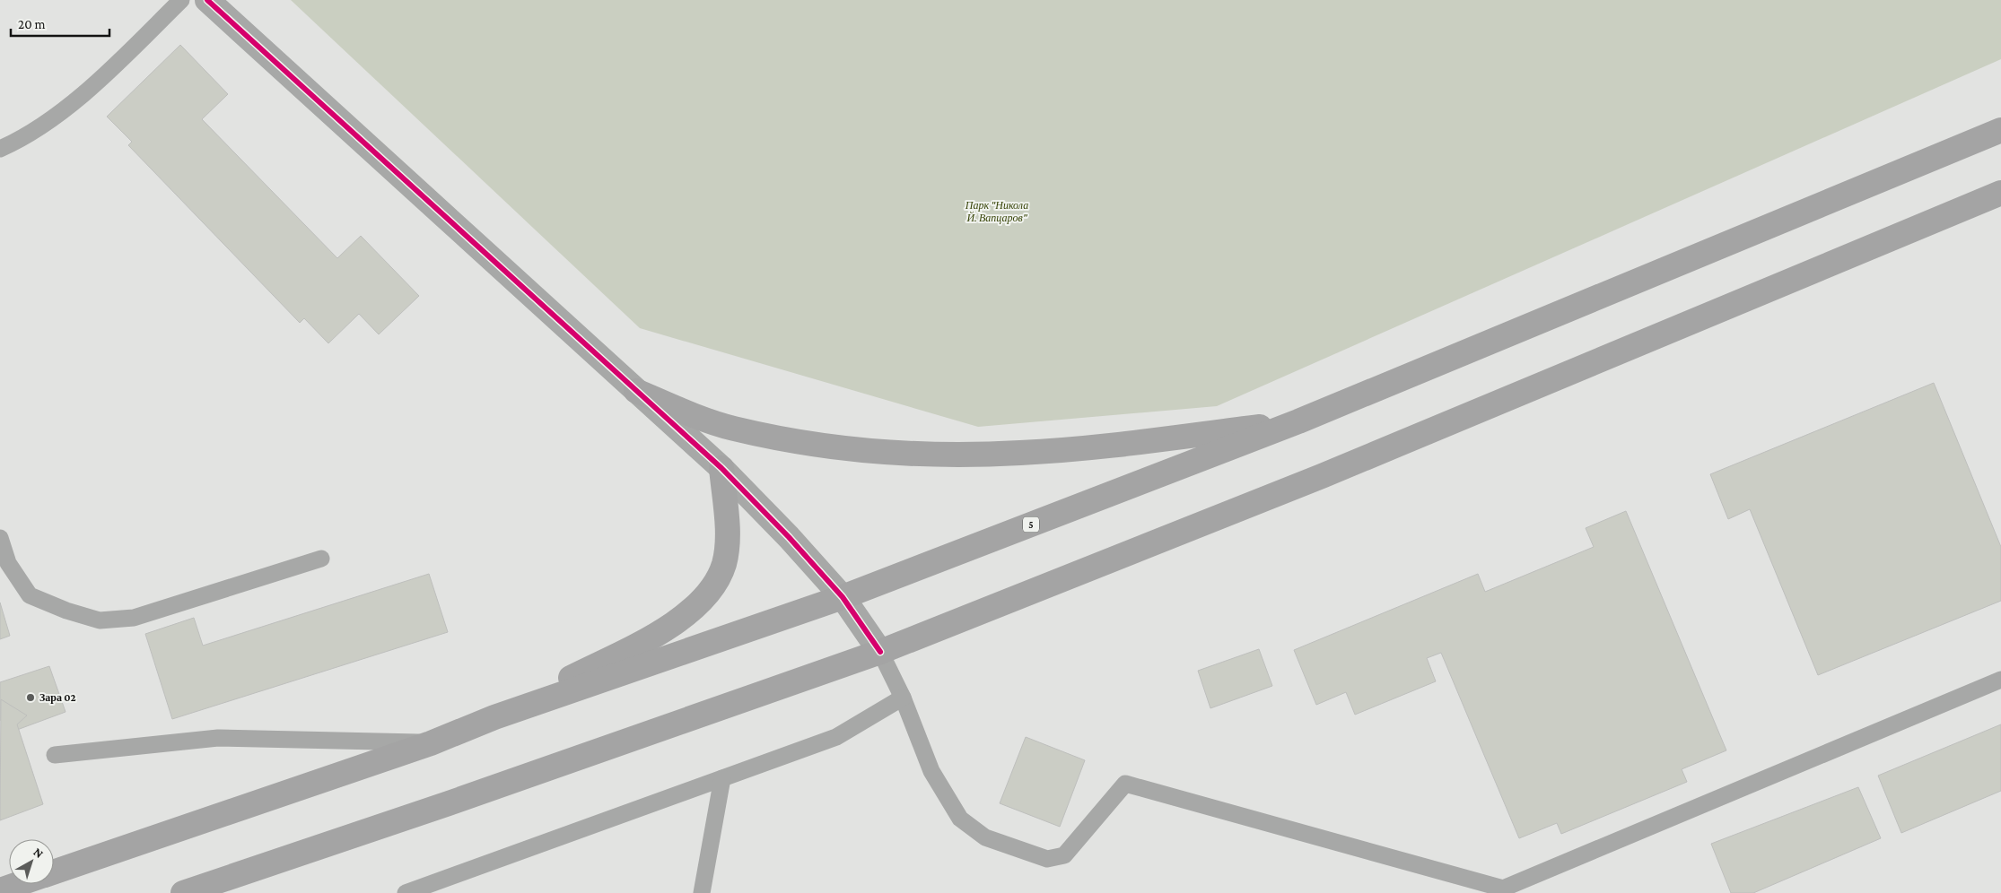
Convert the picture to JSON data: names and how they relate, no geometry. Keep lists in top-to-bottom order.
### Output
{
  "streets": {
    "highway": ["5"]
  },
  "parks": ["Парк \"Никола Й. Вапцаров\""],
  "places": ["Зара 02"],
  "scale_bar": "20 m",
  "north": "top right"
}
